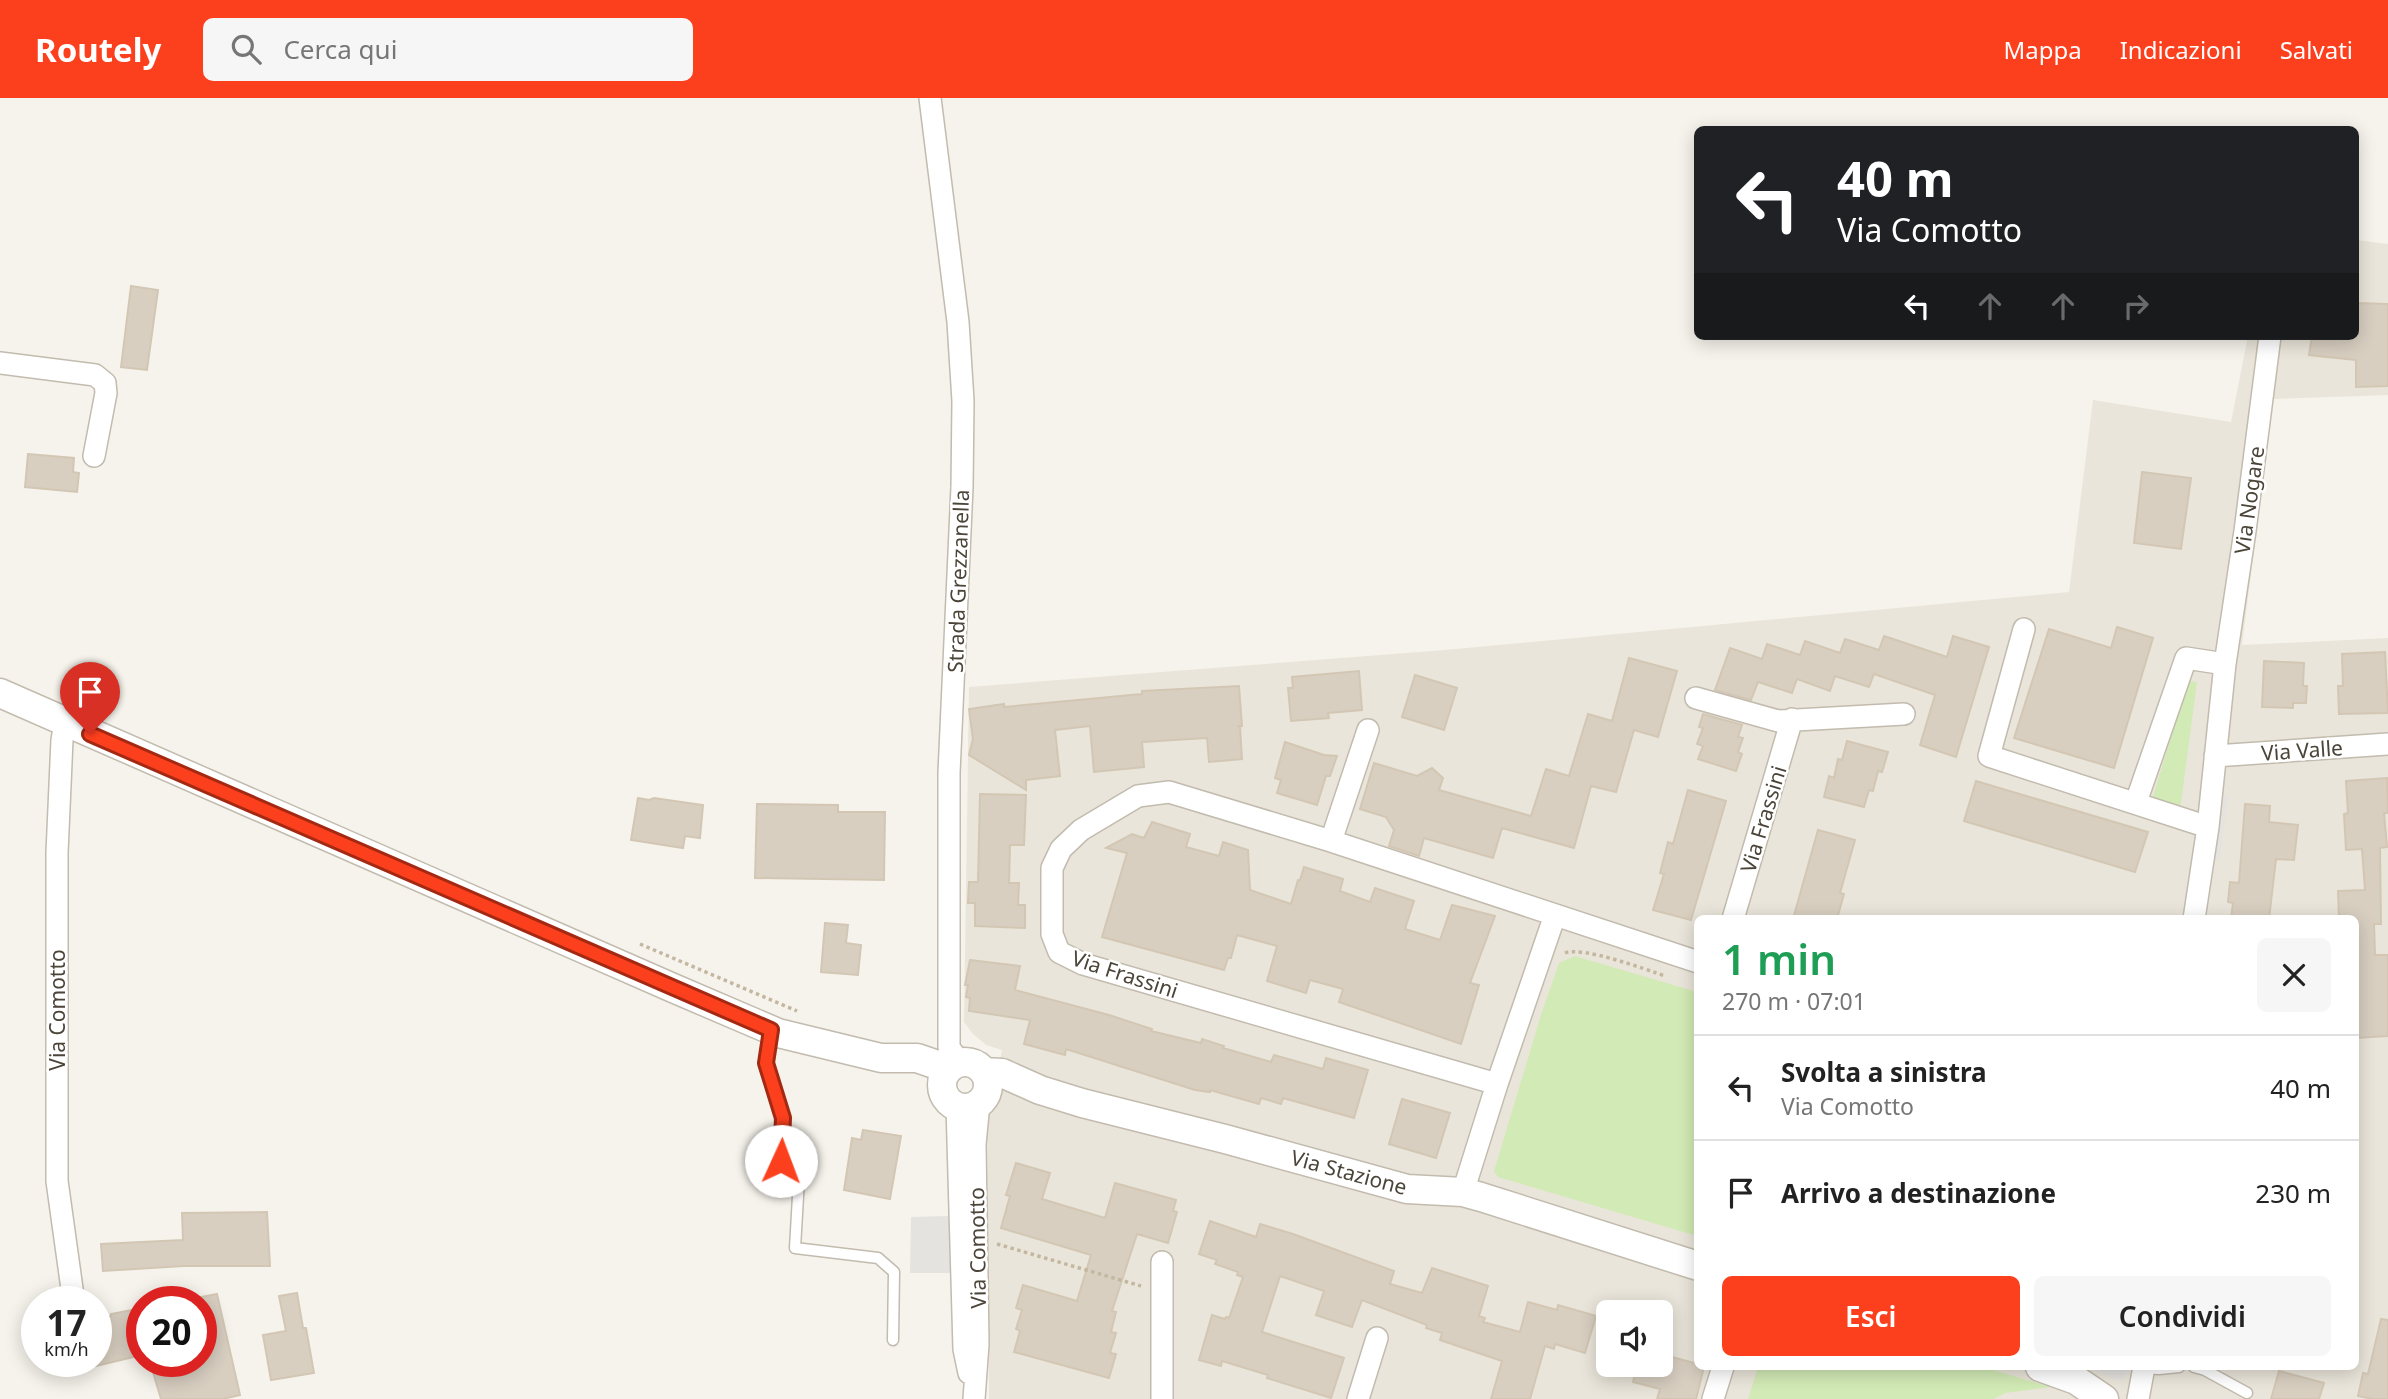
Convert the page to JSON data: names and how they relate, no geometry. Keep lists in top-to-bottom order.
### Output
{
  "streets": {
    "street": [
      "Via Nogare",
      "Strada Grezzanella",
      "Via Valle",
      "Via Frassini",
      "Via Comotto",
      "Via Stazione"
    ]
  },
  "crossings": [
    ["Via Nogare", "Via Valle"],
    ["Strada Grezzanella", "Via Comotto"],
    ["Strada Grezzanella", "Via Stazione"],
    ["Via Comotto", "Via Stazione"]
  ],
  "page": {
    "header": "Routely",
    "search": "Cerca qui",
    "nav": ["Mappa", "Indicazioni", "Salvati"],
    "turn": ["40 m", "Via Comotto"],
    "heading": ["1 min", "270 m · 07:01"],
    "list": [
      {
        "name": "Svolta a sinistra",
        "note": "Via Comotto",
        "value": "40 m"
      },
      {
        "name": "Arrivo a destinazione",
        "value": "230 m"
      }
    ],
    "buttons": ["Esci", "Condividi"],
    "speed": "17 km/h",
    "limit": "20"
  }
}
